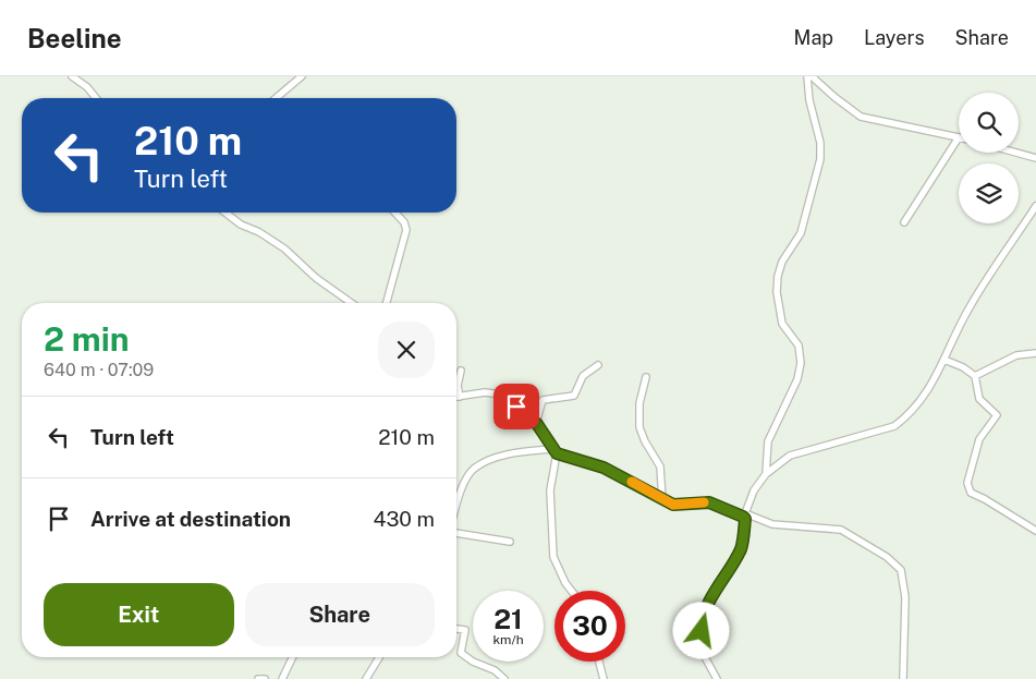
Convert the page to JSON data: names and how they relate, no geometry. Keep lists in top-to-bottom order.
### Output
{
  "page": {
    "header": "Beeline",
    "nav": ["Map", "Layers", "Share"],
    "turn": ["210 m", "Turn left"],
    "heading": ["2 min", "640 m · 07:09"],
    "list": [
      {
        "name": "Turn left",
        "value": "210 m"
      },
      {
        "name": "Arrive at destination",
        "value": "430 m"
      }
    ],
    "buttons": ["Exit", "Share"],
    "speed": "21 km/h",
    "limit": "30"
  }
}
